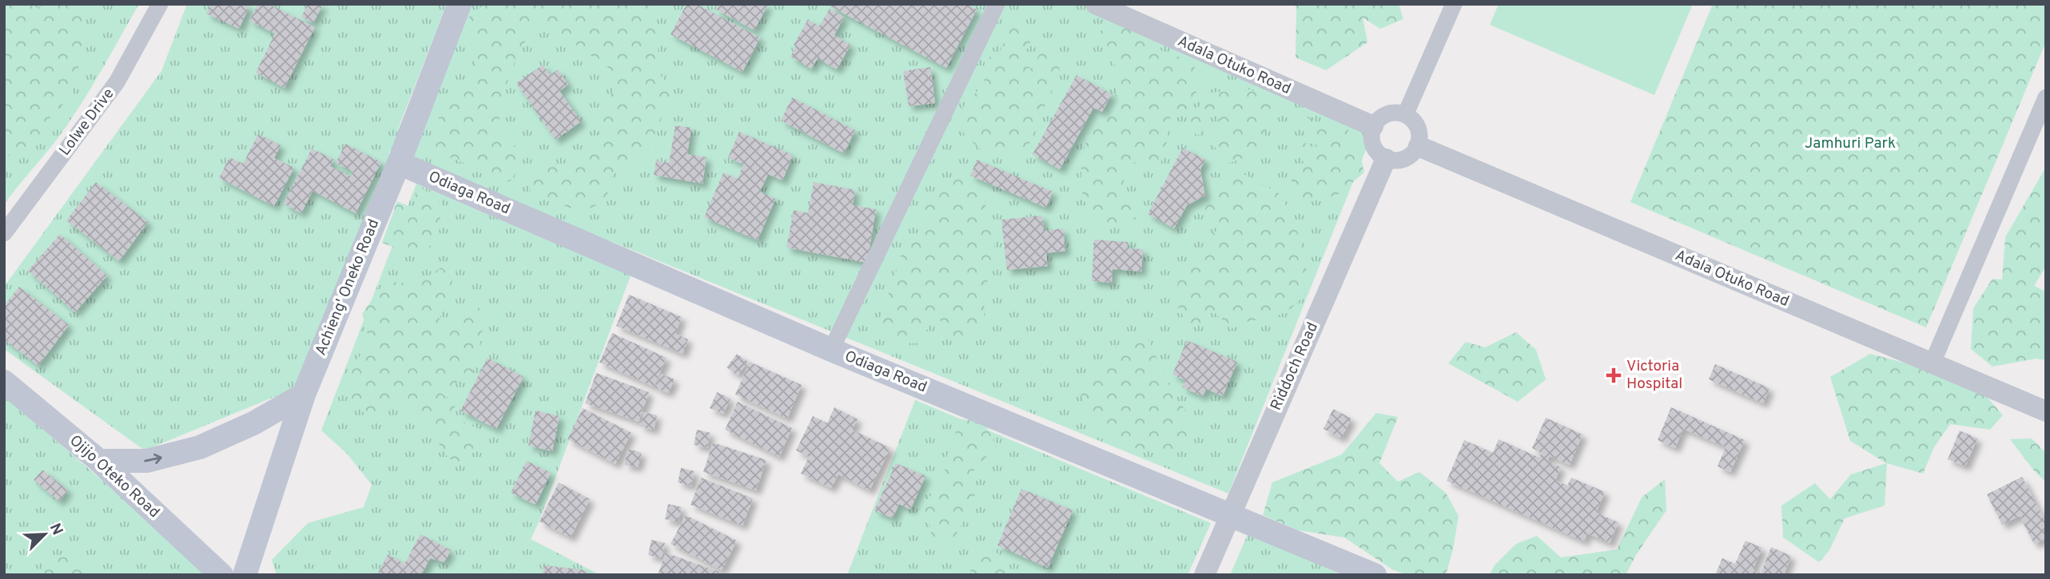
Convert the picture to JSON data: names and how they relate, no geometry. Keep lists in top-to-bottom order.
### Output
{
  "streets": {
    "main road": ["Odiaga Road", "Achieng' Oneko Road", "Ojijo Oteko Road"],
    "street": ["Adala Otuko Road", "Lolwe Drive", "Riddoch Road"]
  },
  "crossings": [
    ["Adala Otuko Road", "Riddoch Road"],
    ["Odiaga Road", "Achieng' Oneko Road"],
    ["Odiaga Road", "Riddoch Road"]
  ],
  "parks": ["Jamhuri Park"],
  "places": {
    "health": ["Victoria Hospital"]
  },
  "north": "top right"
}
